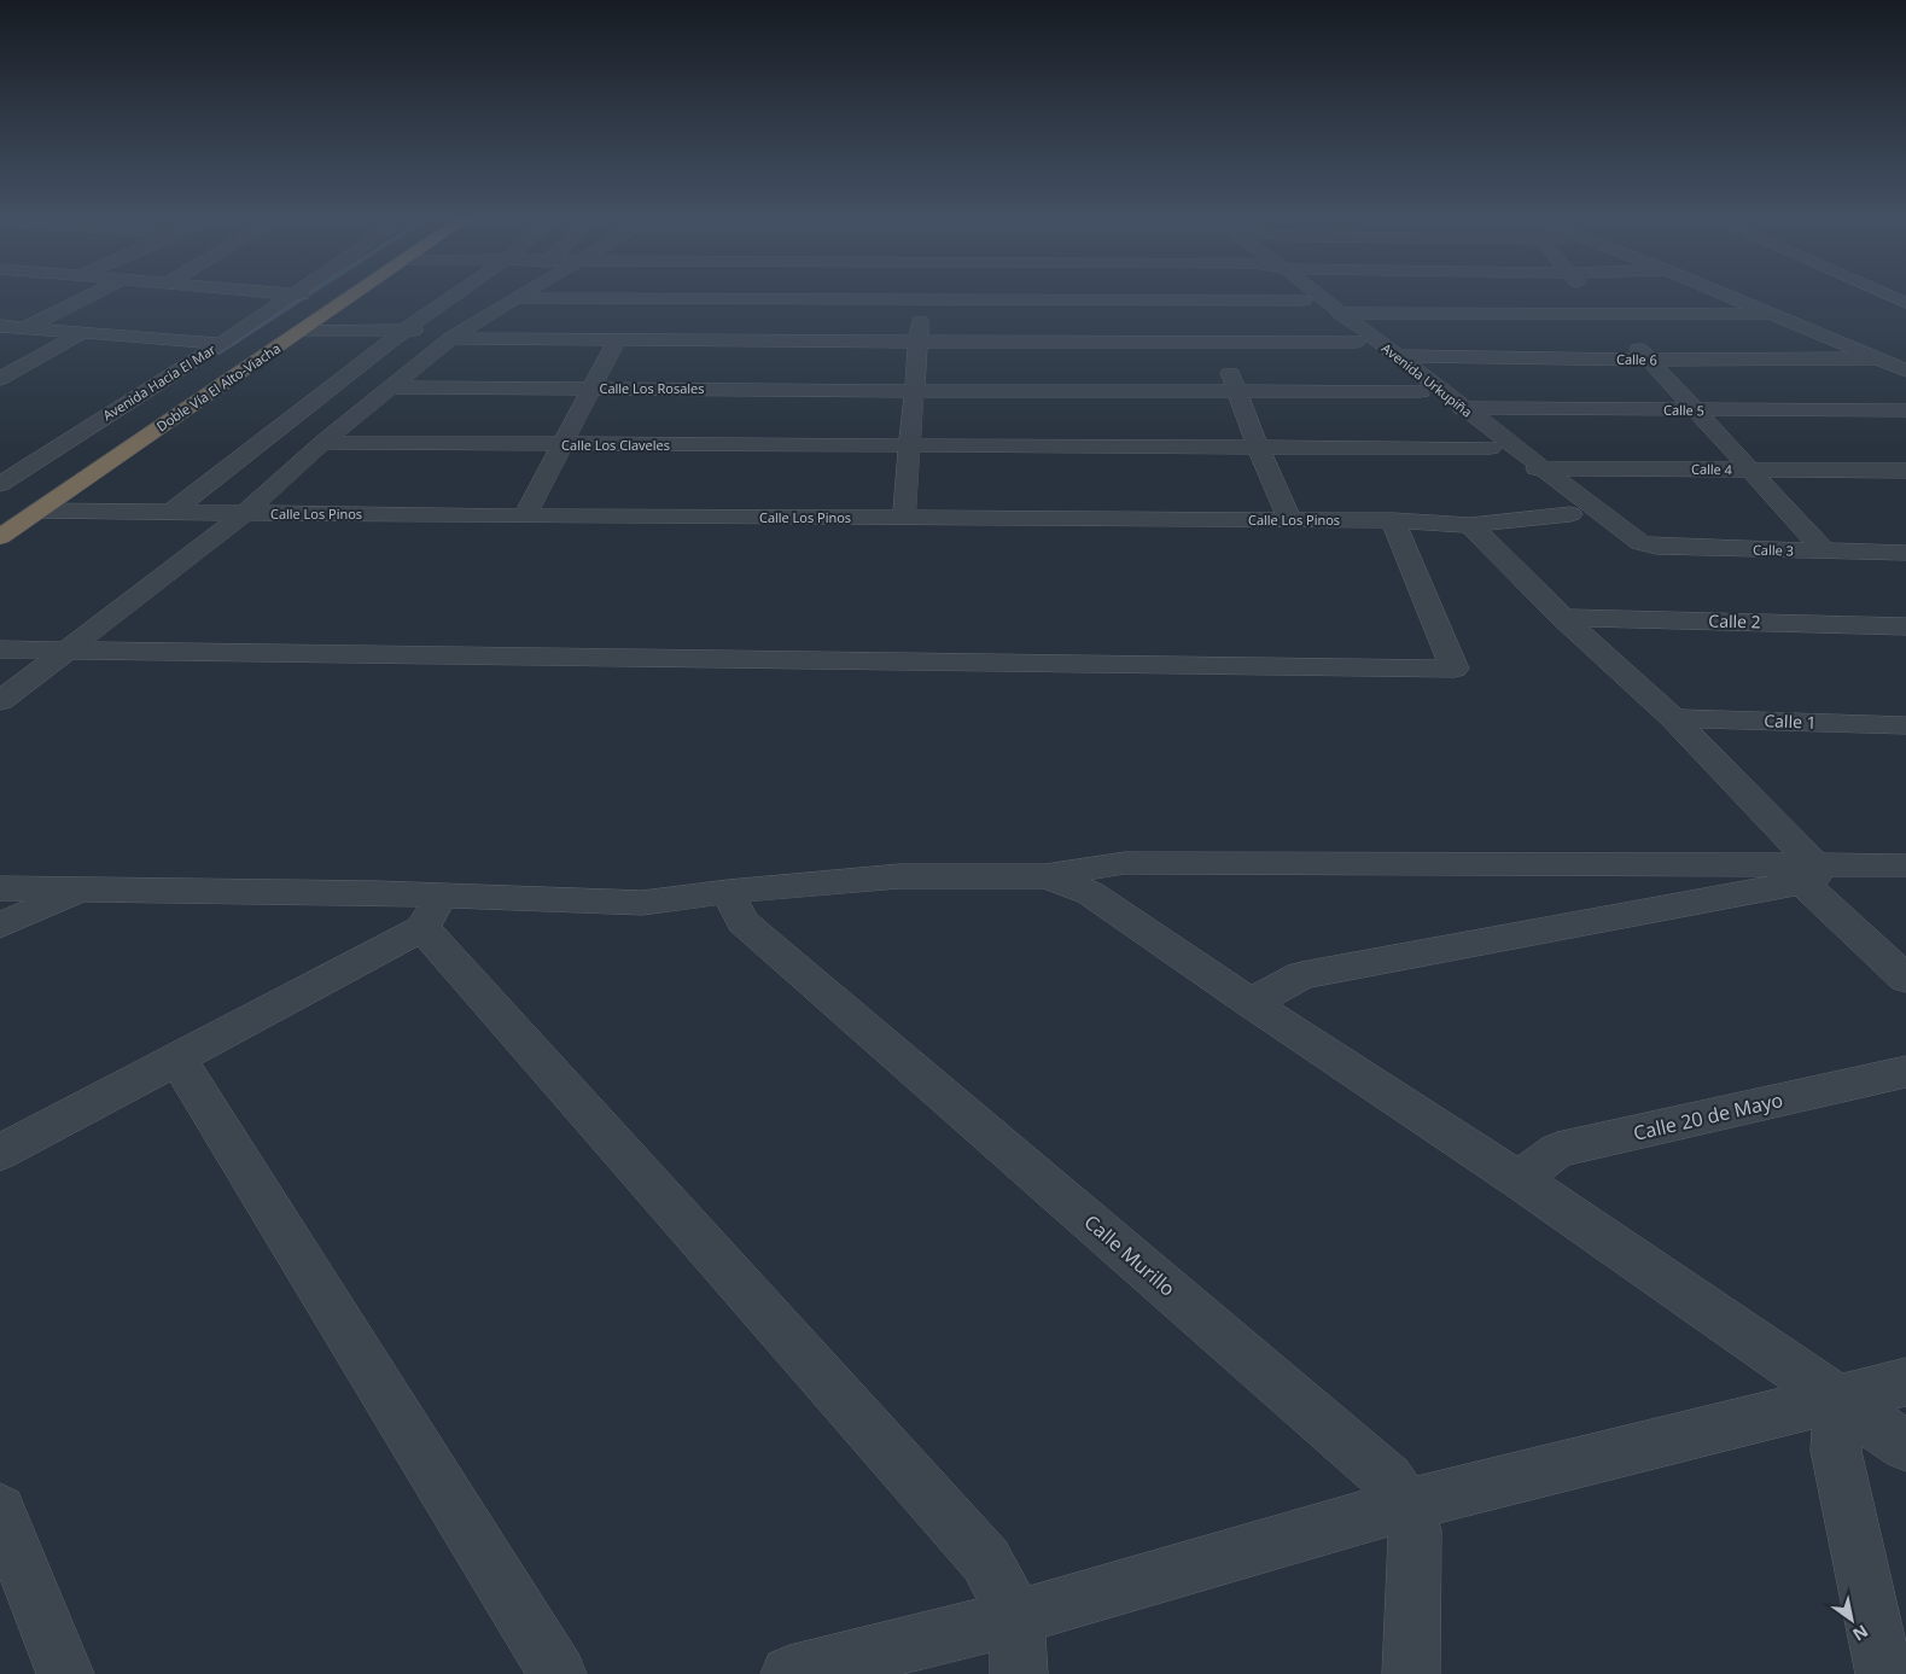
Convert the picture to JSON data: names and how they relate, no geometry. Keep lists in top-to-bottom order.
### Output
{
  "streets": {
    "highway": ["Doble Vía El Alto-Viacha"],
    "street": [
      "Calle 6",
      "Avenida Urkupiña",
      "Avenida Hacia El Mar",
      "Calle Los Rosales",
      "Calle 5",
      "Calle Los Claveles",
      "Calle 4",
      "Calle Los Pinos",
      "Calle 3",
      "Calle 2",
      "Calle 1",
      "Calle 20 de Mayo",
      "Calle Murillo"
    ]
  },
  "crossings": [
    ["Calle 6", "Avenida Urkupiña"],
    ["Avenida Urkupiña", "Calle 5"],
    ["Avenida Urkupiña", "Calle 4"],
    ["Avenida Urkupiña", "Calle 3"],
    ["Avenida Hacia El Mar", "Doble Vía El Alto-Viacha"],
    ["Doble Vía El Alto-Viacha", "Calle Los Pinos"],
    ["Calle 4", "Calle Los Pinos"]
  ],
  "north": "bottom right"
}
